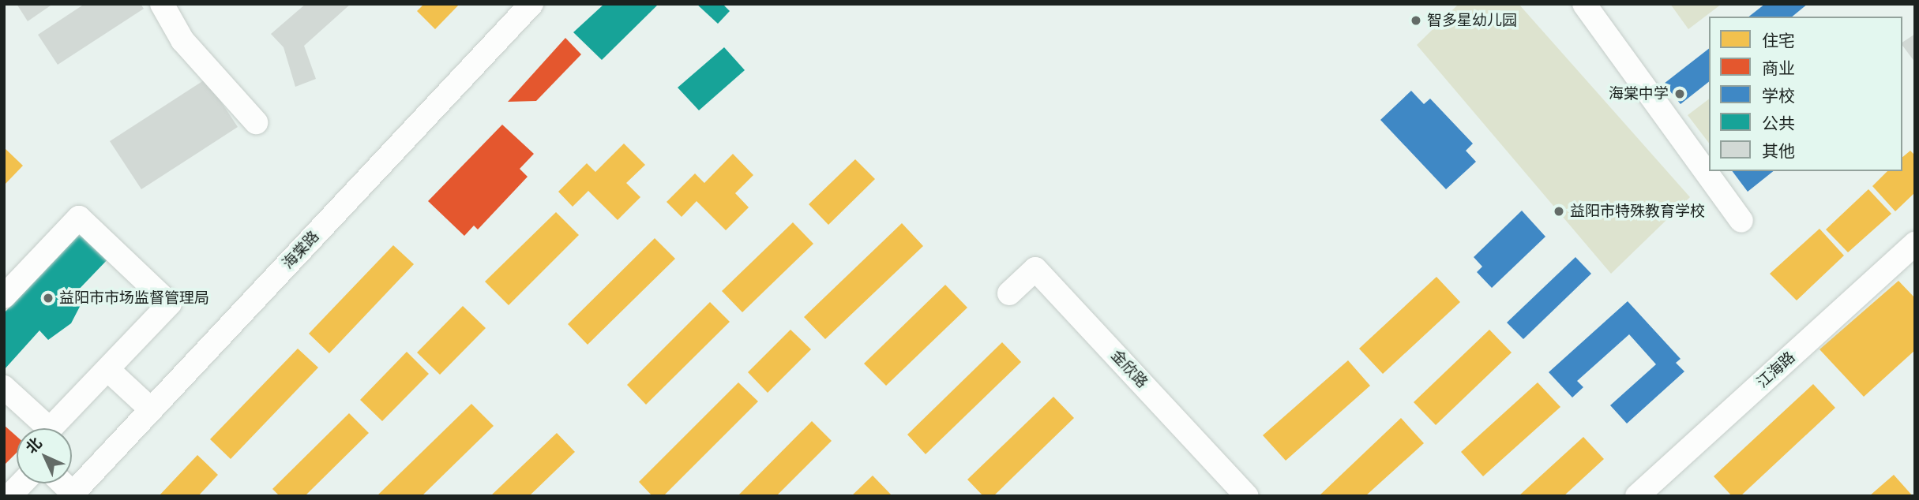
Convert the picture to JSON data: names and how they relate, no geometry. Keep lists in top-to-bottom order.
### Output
{
  "streets": {
    "street": ["海棠路", "金欣路", "江海路"]
  },
  "places": [
    "智多星幼儿园",
    "海棠中学",
    "益阳市特殊教育学校",
    "益阳市市场监督管理局"
  ],
  "legend": [
    "住宅",
    "商业",
    "学校",
    "公共",
    "其他"
  ],
  "north": "top left"
}
